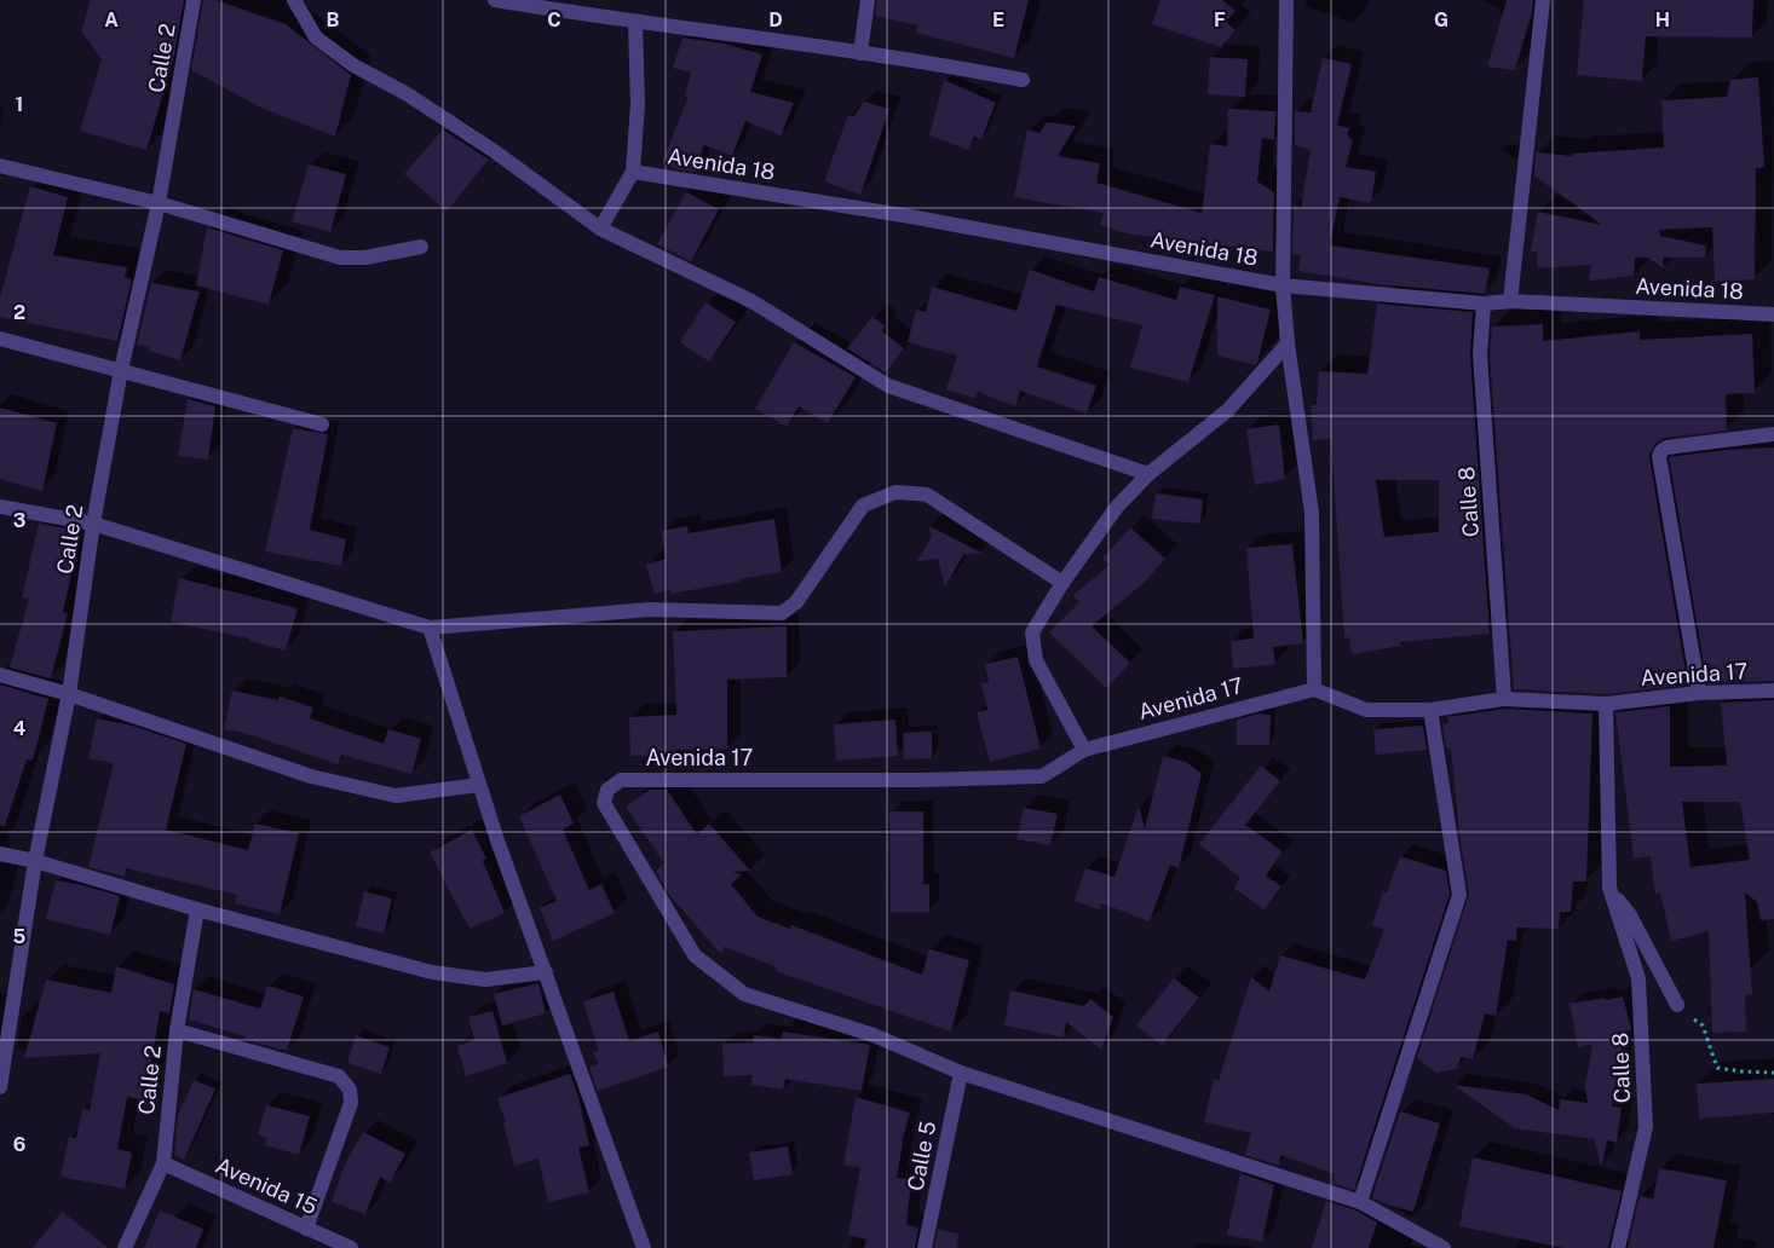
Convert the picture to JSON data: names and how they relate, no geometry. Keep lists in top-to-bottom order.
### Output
{
  "streets": {
    "street": [
      "Calle 2",
      "Avenida 18",
      "Calle 8",
      "Avenida 17",
      "Calle 5",
      "Avenida 15"
    ]
  },
  "crossings": [
    ["Calle 2", "Avenida 15"],
    ["Avenida 18", "Calle 8"],
    ["Calle 8", "Avenida 17"],
    ["Avenida 17", "Calle 5"]
  ],
  "grid": {
    "columns": [
      "A",
      "B",
      "C",
      "D",
      "E",
      "F",
      "G",
      "H"
    ],
    "rows": [
      "1",
      "2",
      "3",
      "4",
      "5",
      "6"
    ]
  }
}
